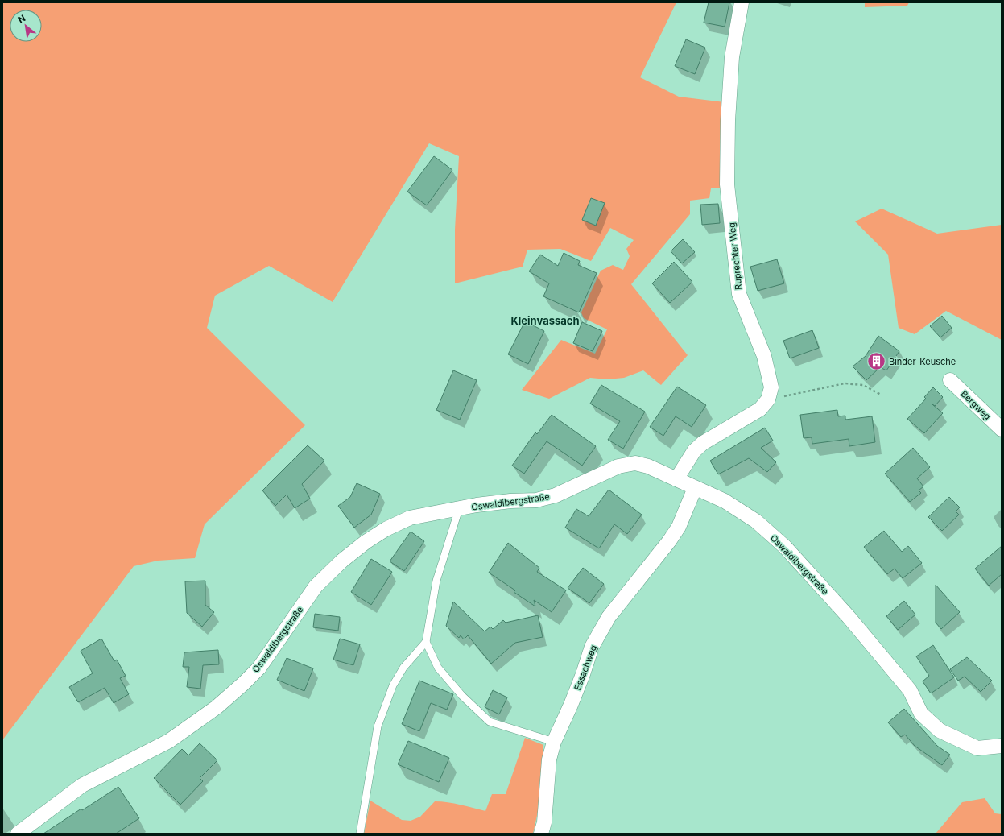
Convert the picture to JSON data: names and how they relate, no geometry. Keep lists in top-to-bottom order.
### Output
{
  "streets": {
    "street": [
      "Ruprechter Weg",
      "Bergweg",
      "Oswaldibergstraße",
      "Essachweg"
    ]
  },
  "crossings": [
    ["Oswaldibergstraße", "Essachweg"]
  ],
  "districts": ["Kleinvassach"],
  "places": {
    "building": ["Binder-Keusche"]
  },
  "north": "top left"
}
